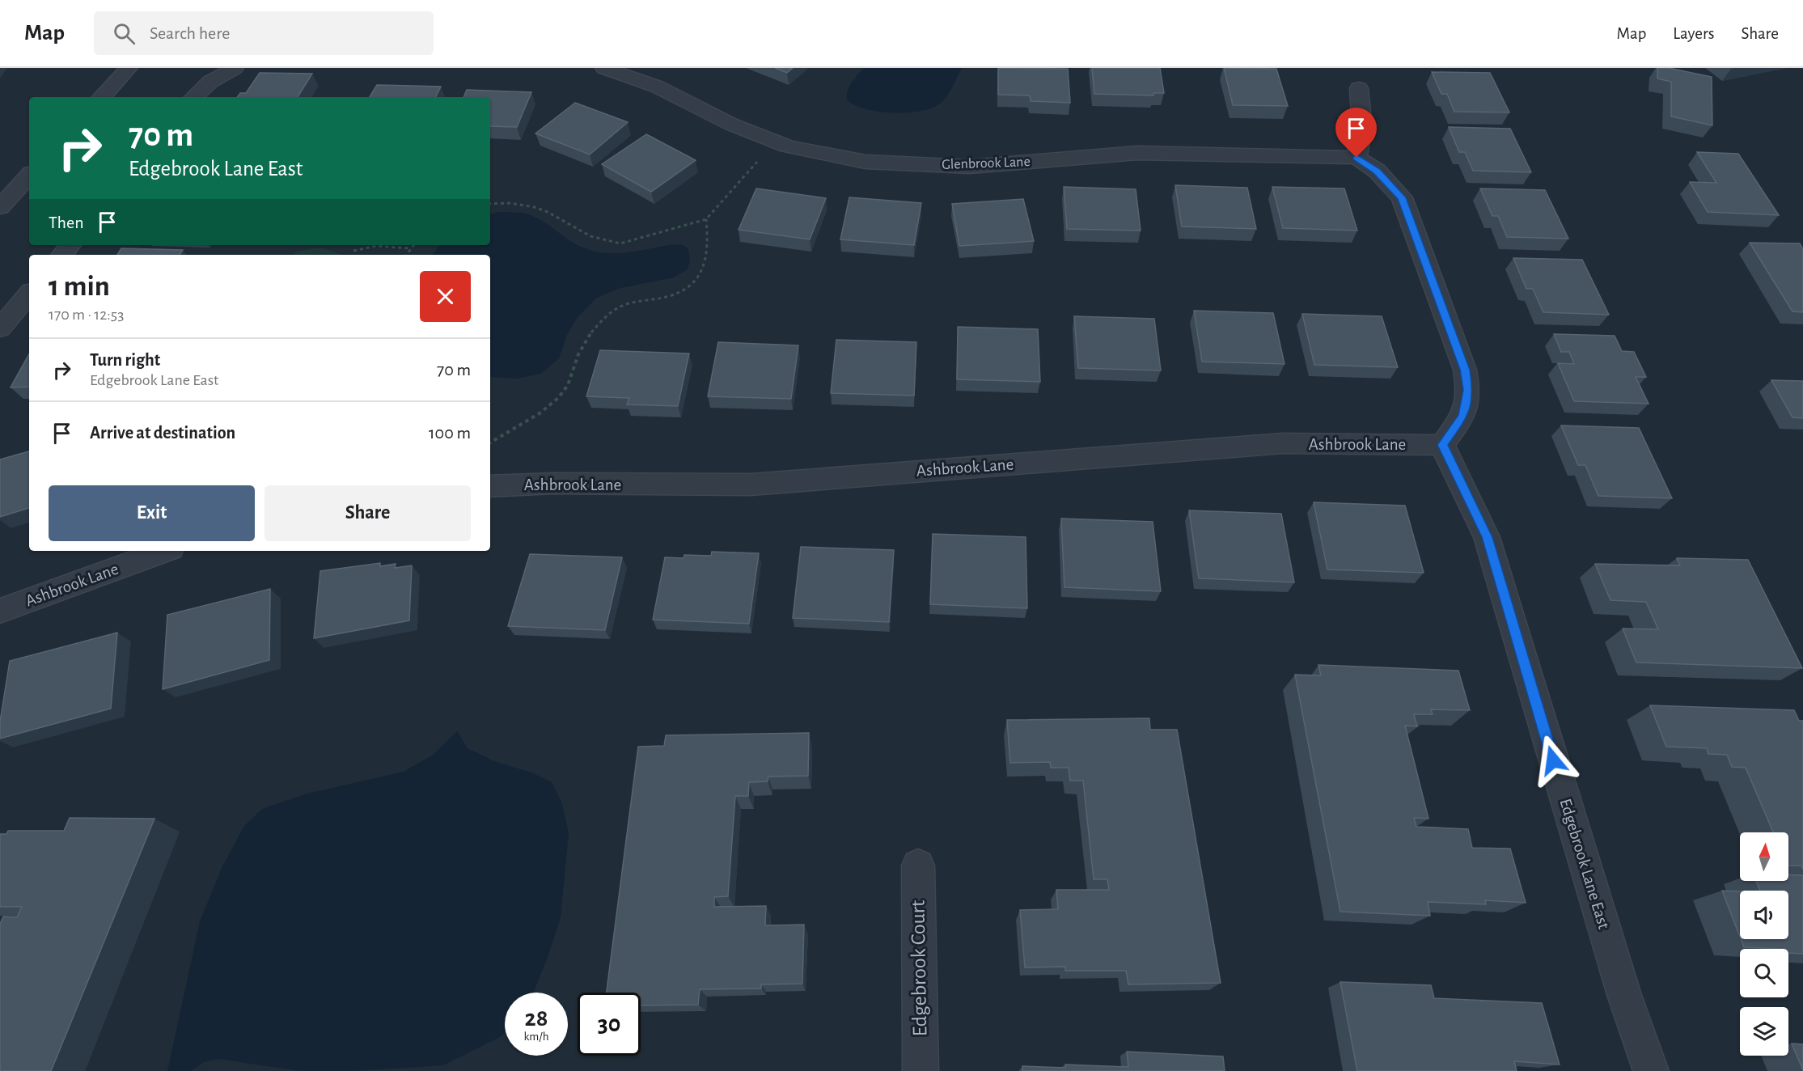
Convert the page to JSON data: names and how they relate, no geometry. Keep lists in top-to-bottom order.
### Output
{
  "streets": {
    "street": [
      "Glenbrook Lane",
      "Ashbrook Lane",
      "Edgebrook Lane East",
      "Edgebrook Court"
    ]
  },
  "crossings": [
    ["Ashbrook Lane", "Edgebrook Lane East"]
  ],
  "north": "top",
  "page": {
    "header": "Map",
    "search": "Search here",
    "nav": ["Map", "Layers", "Share"],
    "turn": ["70 m", "Edgebrook Lane East"],
    "then": "Then",
    "heading": ["1 min", "170 m · 12:53"],
    "list": [
      {
        "name": "Turn right",
        "note": "Edgebrook Lane East",
        "value": "70 m"
      },
      {
        "name": "Arrive at destination",
        "value": "100 m"
      }
    ],
    "buttons": ["Exit", "Share"],
    "speed": "28 km/h",
    "limit": "30"
  }
}
